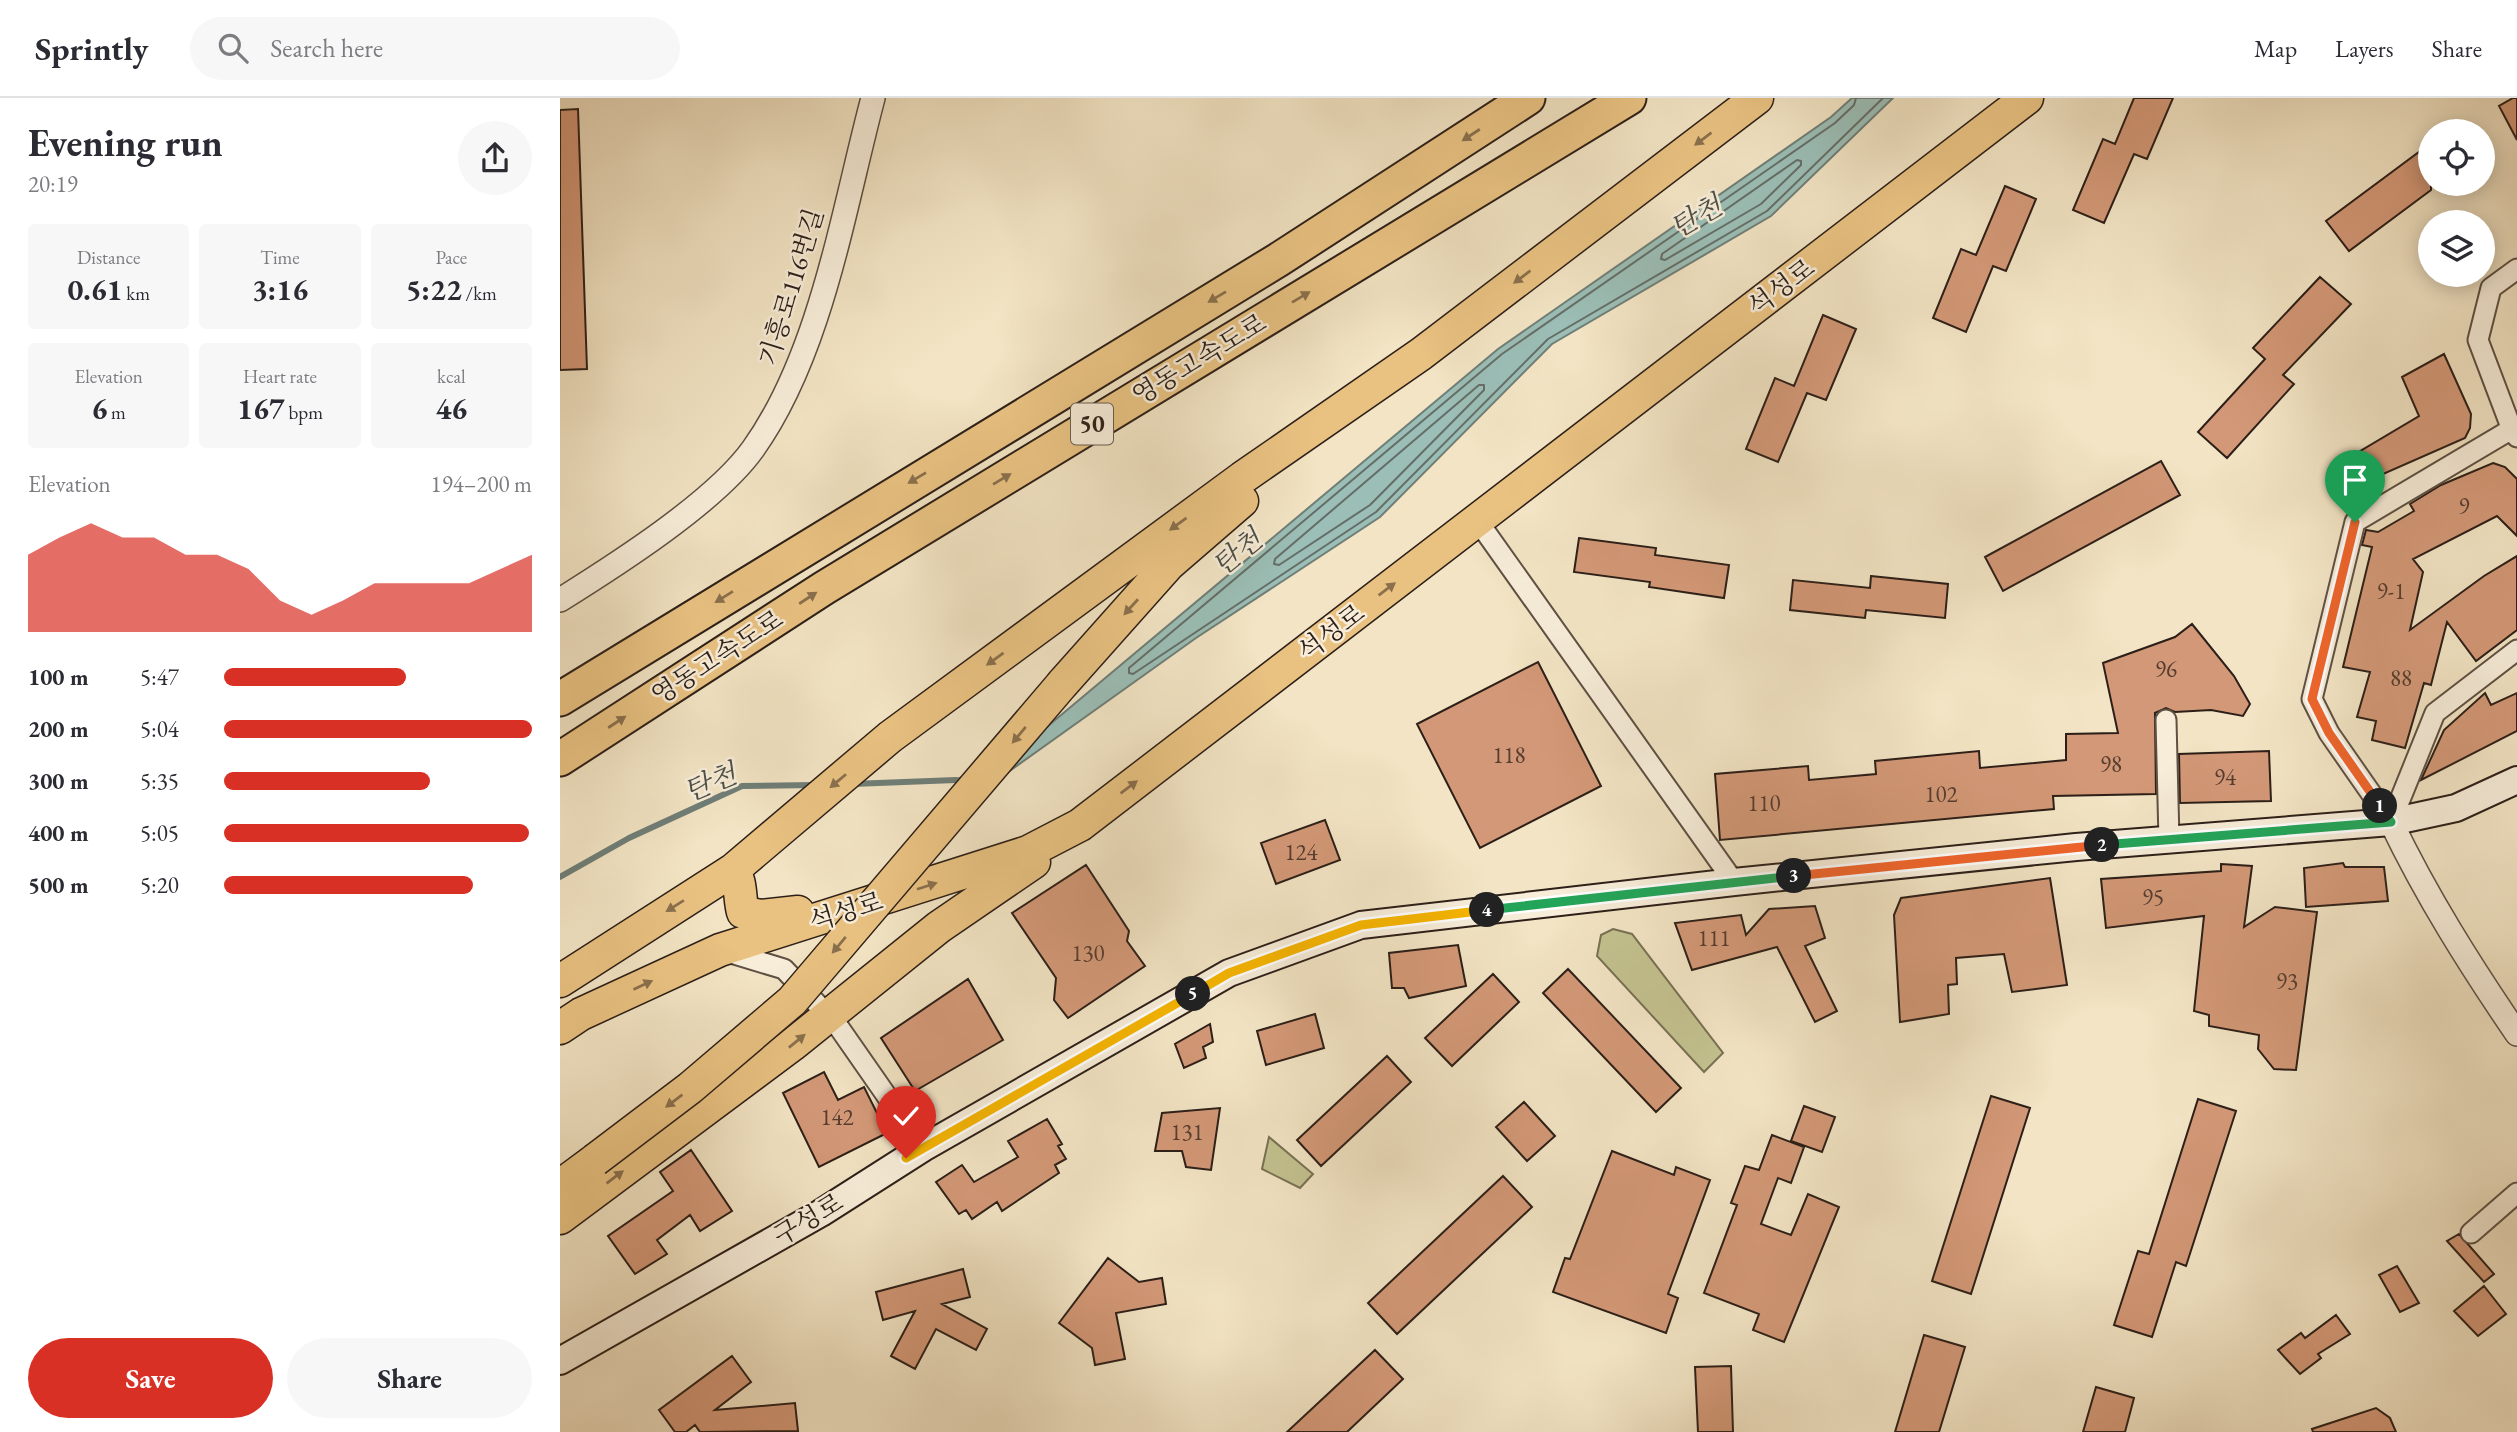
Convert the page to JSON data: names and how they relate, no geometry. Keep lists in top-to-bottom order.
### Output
{
  "streets": {
    "highway": ["석성로", "영동고속도로", "50"],
    "main road": ["구성로"],
    "street": ["기흥로116번길"]
  },
  "water": ["탄천"],
  "house_numbers": [
    "9",
    "9-1",
    "96",
    "88",
    "118",
    "98",
    "94",
    "102",
    "110",
    "124",
    "95",
    "111",
    "130",
    "93",
    "142",
    "131"
  ],
  "page": {
    "header": "Sprintly",
    "search": "Search here",
    "nav": ["Map", "Layers", "Share"],
    "heading": ["Evening run", "20:19"],
    "stats": [
      ["Distance", "0.61 km"],
      ["Time", "3:16"],
      ["Pace", "5:22 /km"],
      ["Elevation", "6 m"],
      ["Heart rate", "167 bpm"],
      ["kcal", "46"]
    ],
    "chart": ["Elevation", "194–200 m"],
    "list": [
      {
        "name": "100 m",
        "note": "5:47"
      },
      {
        "name": "200 m",
        "note": "5:04"
      },
      {
        "name": "300 m",
        "note": "5:35"
      },
      {
        "name": "400 m",
        "note": "5:05"
      },
      {
        "name": "500 m",
        "note": "5:20"
      }
    ],
    "pins": [
      "1",
      "2",
      "3",
      "4",
      "5"
    ],
    "buttons": ["Save", "Share"]
  }
}
